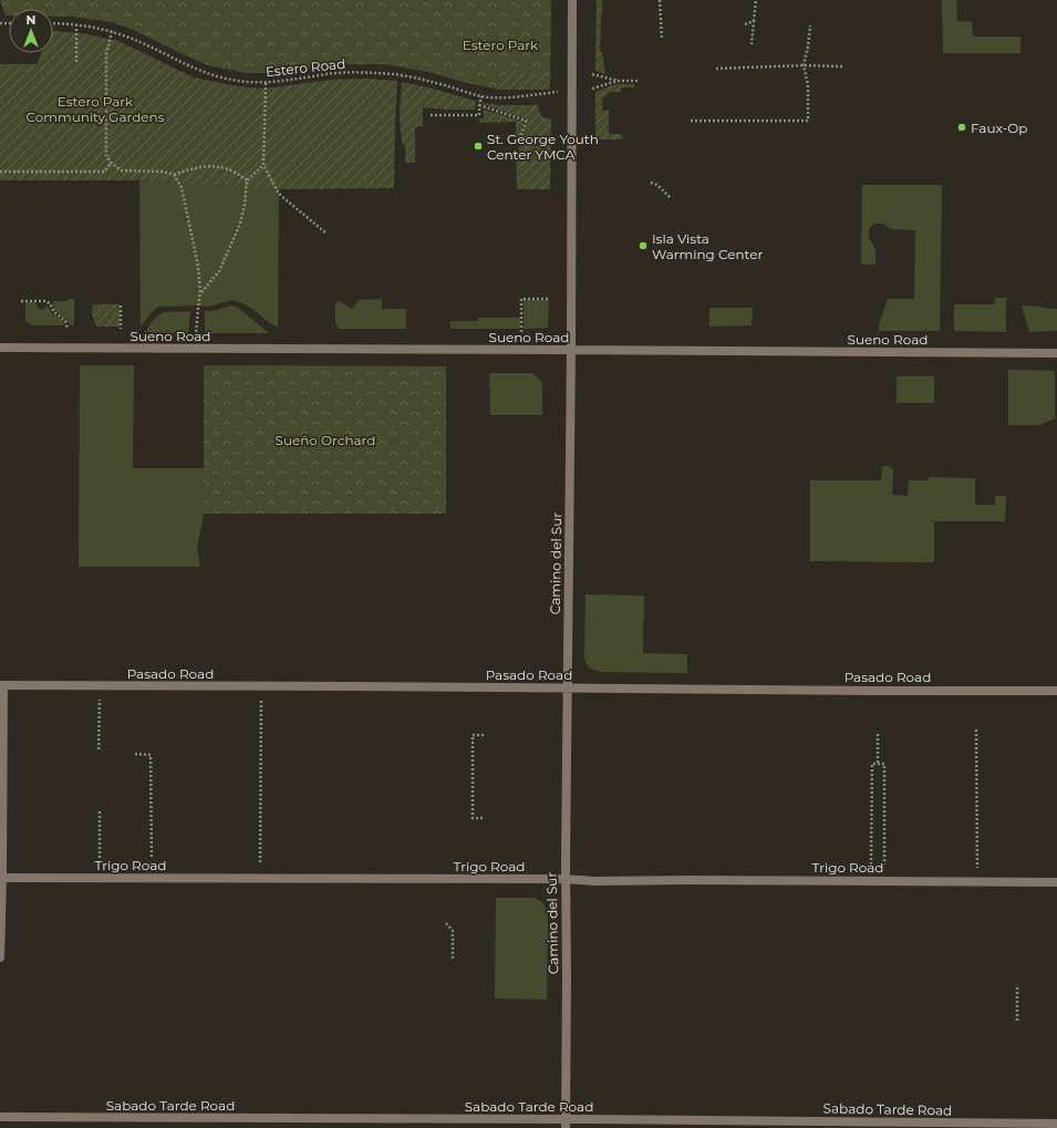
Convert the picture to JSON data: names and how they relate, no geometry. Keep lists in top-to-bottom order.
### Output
{
  "streets": {
    "street": [
      "Sueno Road",
      "Camino del Sur",
      "Pasado Road",
      "Trigo Road",
      "Sabado Tarde Road"
    ],
    "path": ["Estero Road"]
  },
  "crossings": [
    ["Sueno Road", "Camino del Sur"],
    ["Camino del Sur", "Pasado Road"],
    ["Camino del Sur", "Trigo Road"],
    ["Camino del Sur", "Sabado Tarde Road"]
  ],
  "parks": ["Estero Park", "Estero Park Community Gardens", "Sueño Orchard"],
  "places": ["Faux-Op", "St. George Youth Center YMCA", "Isla Vista Warming Center"],
  "north": "top"
}
